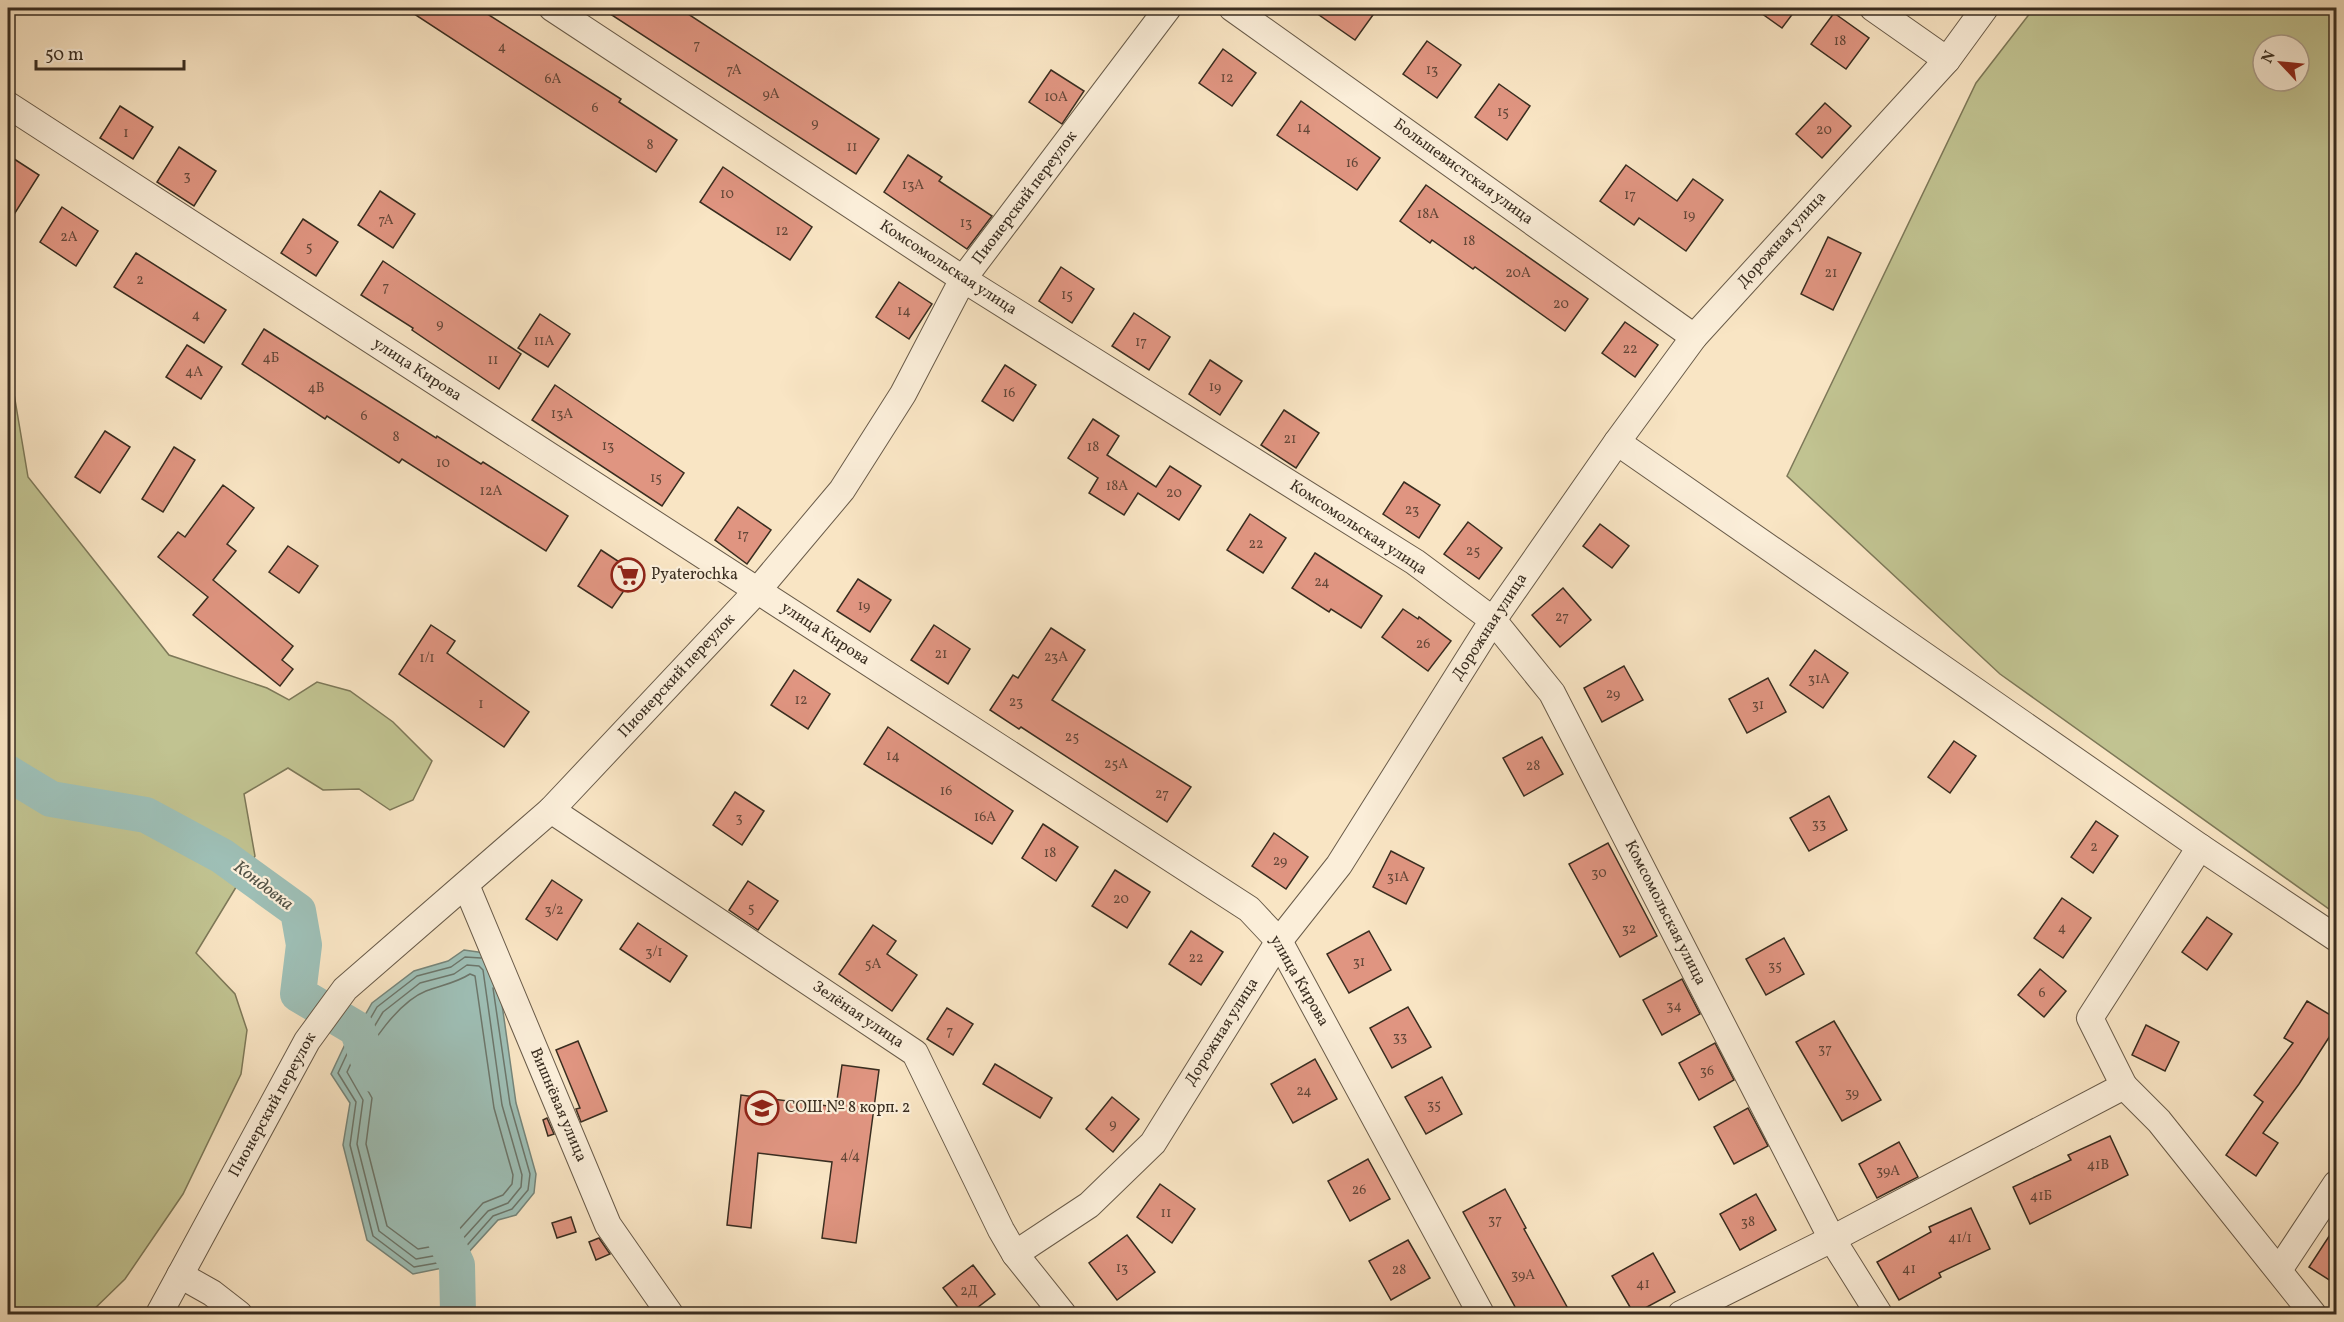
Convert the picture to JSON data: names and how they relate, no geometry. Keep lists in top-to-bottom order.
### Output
{
  "streets": {
    "street": [
      "Большевистская улица",
      "Пионерский переулок",
      "Дорожная улица",
      "Комсомольская улица",
      "улица Кирова",
      "Зелёная улица",
      "Вишнёвая улица"
    ]
  },
  "crossings": [
    ["Большевистская улица", "Дорожная улица"],
    ["Пионерский переулок", "Комсомольская улица"],
    ["Пионерский переулок", "улица Кирова"],
    ["Пионерский переулок", "Зелёная улица"],
    ["Пионерский переулок", "Вишнёвая улица"],
    ["Дорожная улица", "Комсомольская улица"],
    ["Дорожная улица", "улица Кирова"],
    ["Дорожная улица", "Зелёная улица"]
  ],
  "water": ["Кондовка"],
  "places": {
    "supermarket": ["Pyaterochka"],
    "school or university": ["СОШ № 8 корп. 2"]
  },
  "house_numbers": [
    "18",
    "7",
    "4",
    "7А",
    "13",
    "12",
    "6А",
    "9А",
    "10А",
    "6",
    "15",
    "9",
    "14",
    "20",
    "1",
    "8",
    "11",
    "16",
    "3",
    "13А",
    "10",
    "17",
    "18А",
    "19",
    "7А",
    "13",
    "12",
    "2А",
    "18",
    "5",
    "20А",
    "21",
    "2",
    "7",
    "15",
    "20",
    "14",
    "4",
    "9",
    "11А",
    "17",
    "22",
    "4Б",
    "11",
    "4А",
    "19",
    "4В",
    "16",
    "13А",
    "6",
    "8",
    "21",
    "13",
    "18",
    "10",
    "15",
    "18А",
    "12А",
    "20",
    "23",
    "17",
    "22",
    "25",
    "24",
    "19",
    "27",
    "26",
    "21",
    "23А",
    "1/1",
    "31А",
    "29",
    "12",
    "23",
    "1",
    "31",
    "25",
    "14",
    "25А",
    "28",
    "16",
    "27",
    "16А",
    "3",
    "33",
    "2",
    "18",
    "29",
    "30",
    "31А",
    "20",
    "5",
    "3/2",
    "4",
    "32",
    "3/1",
    "22",
    "31",
    "5А",
    "35",
    "6",
    "34",
    "7",
    "33",
    "37",
    "36",
    "24",
    "39",
    "35",
    "9",
    "4/4",
    "41В",
    "39А",
    "26",
    "41Б",
    "11",
    "37",
    "38",
    "41/1",
    "13",
    "41",
    "28",
    "39А",
    "41",
    "2Д"
  ],
  "scale_bar": "50 m",
  "north": "top left"
}
